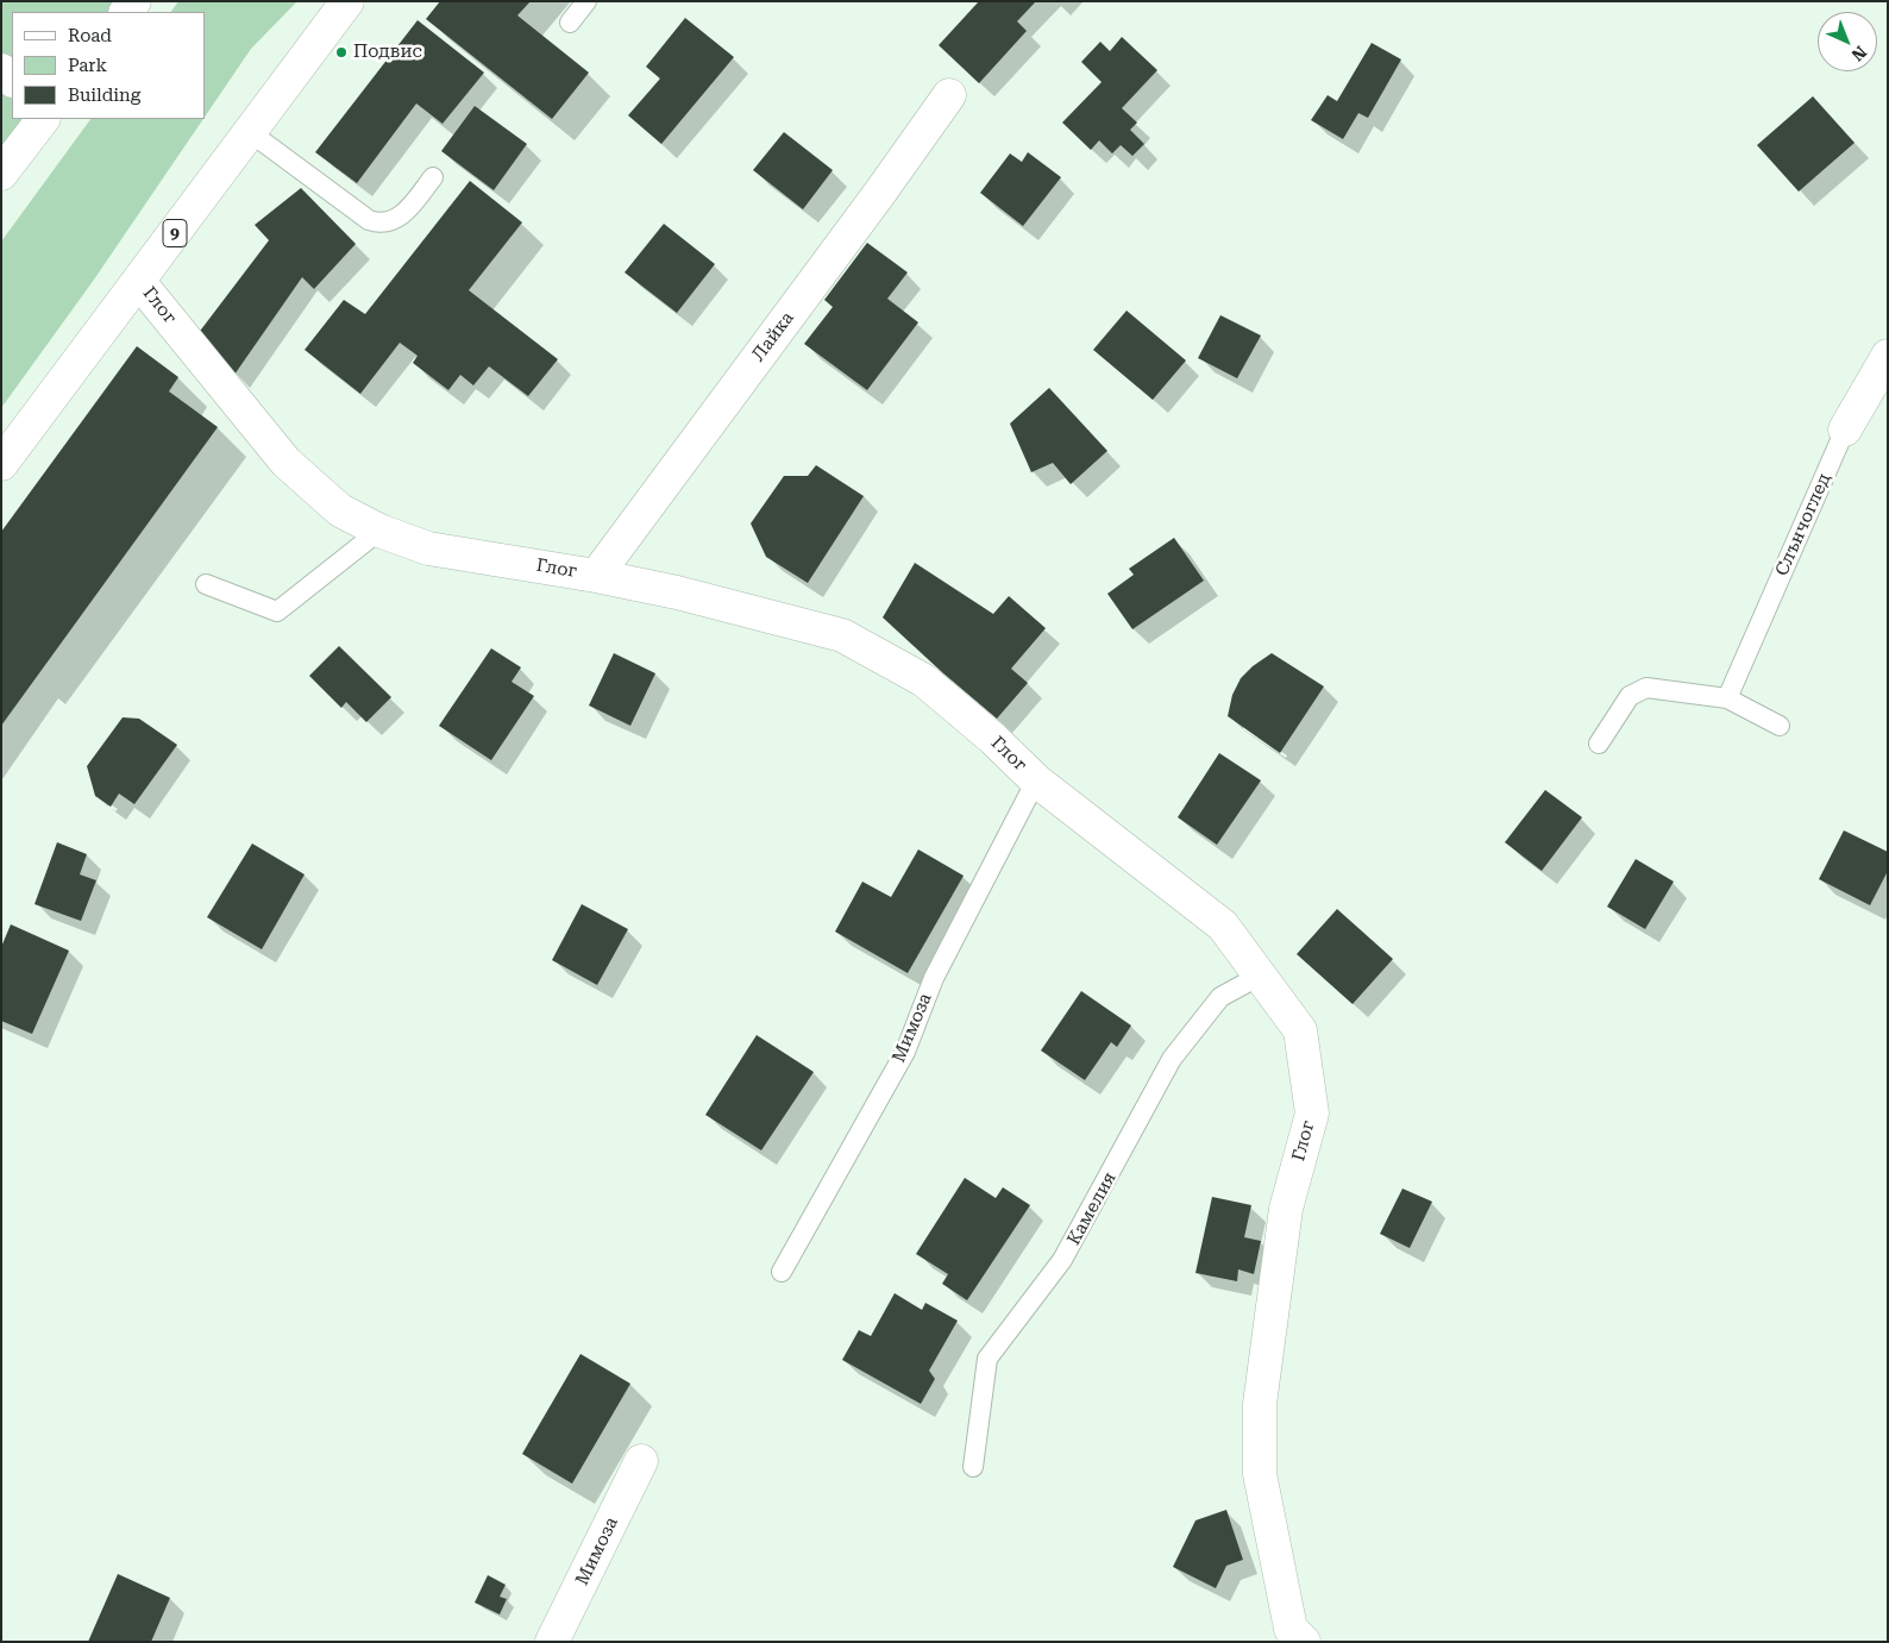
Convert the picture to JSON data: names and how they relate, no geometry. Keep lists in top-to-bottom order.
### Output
{
  "streets": {
    "street": [
      "9",
      "Глог",
      "Лайка",
      "Слънчоглед",
      "Мимоза"
    ],
    "lane": ["Камелия"]
  },
  "crossings": [
    ["9", "Глог"],
    ["Глог", "Лайка"],
    ["Глог", "Мимоза"],
    ["Глог", "Камелия"]
  ],
  "places": ["Подвис"],
  "legend": ["Road", "Park", "Building"],
  "north": "bottom right"
}
